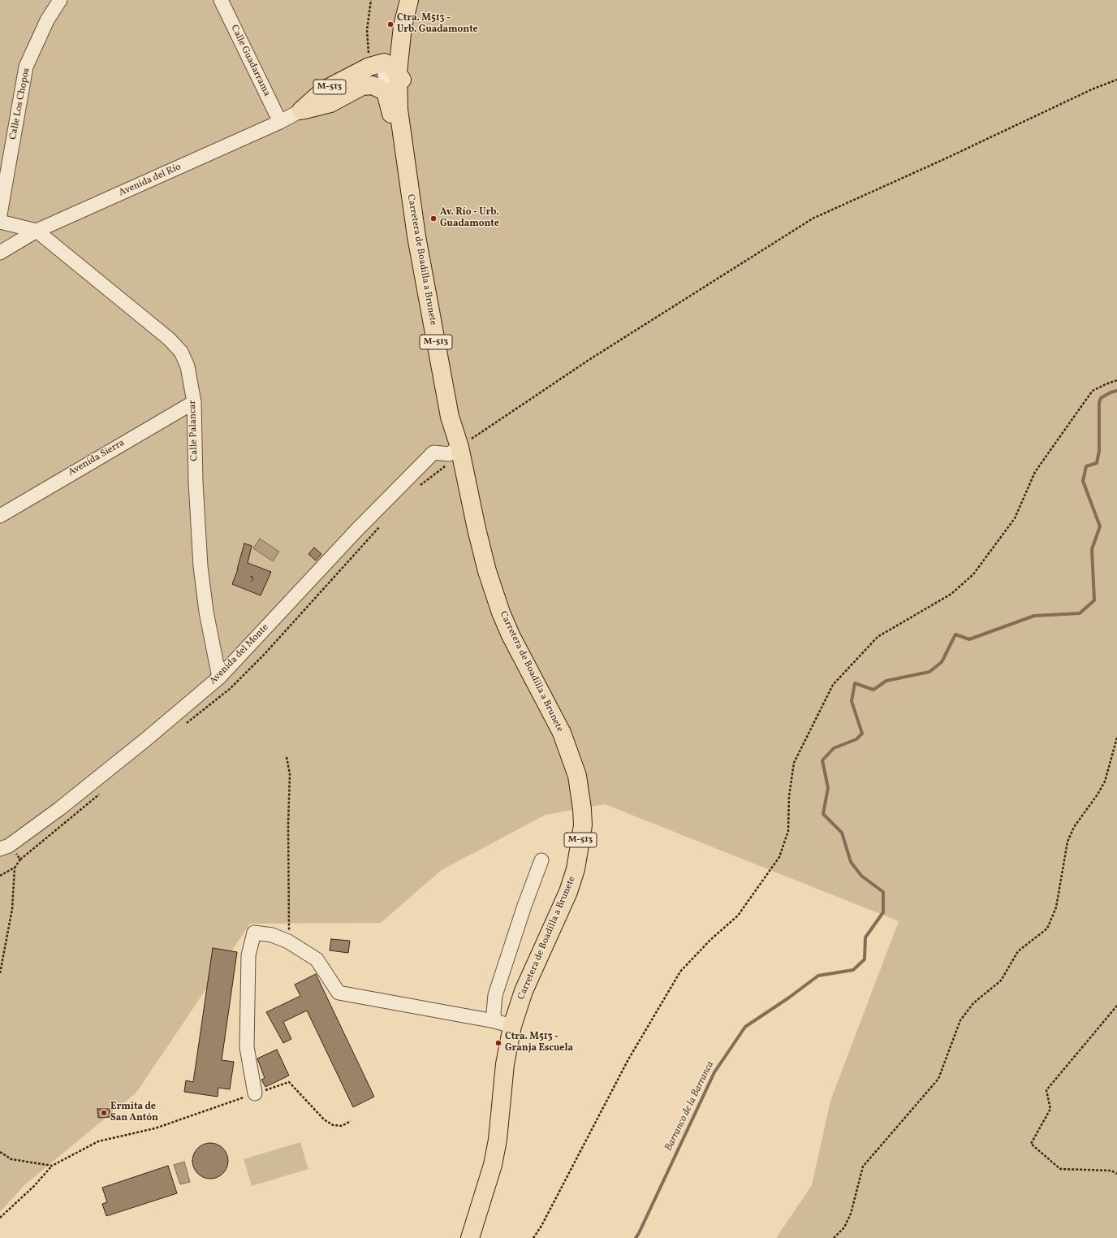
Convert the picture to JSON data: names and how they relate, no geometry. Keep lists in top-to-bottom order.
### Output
{
  "streets": {
    "main road": ["M-513", "Carretera de Boadilla a Brunete"],
    "street": [
      "Calle Guadarrama",
      "Calle Los Chopos",
      "Avenida del Río",
      "Calle Palancar",
      "Avenida Sierra",
      "Avenida del Monte"
    ]
  },
  "crossings": [
    ["Calle Guadarrama", "Avenida del Río"],
    ["M-513", "Avenida del Río"],
    ["M-513", "Carretera de Boadilla a Brunete"],
    ["M-513", "Avenida del Monte"],
    ["Avenida del Río", "Calle Palancar"],
    ["Carretera de Boadilla a Brunete", "Avenida del Monte"],
    ["Calle Palancar", "Avenida Sierra"],
    ["Calle Palancar", "Avenida del Monte"]
  ],
  "water": ["Barranco de la Barranca"],
  "places": [
    "Ctra. M513 - Urb. Guadamonte",
    "Av. Río - Urb. Guadamonte",
    "Ctra. M513 - Granja Escuela",
    "Ermita de San Antón"
  ],
  "house_numbers": ["3"]
}
